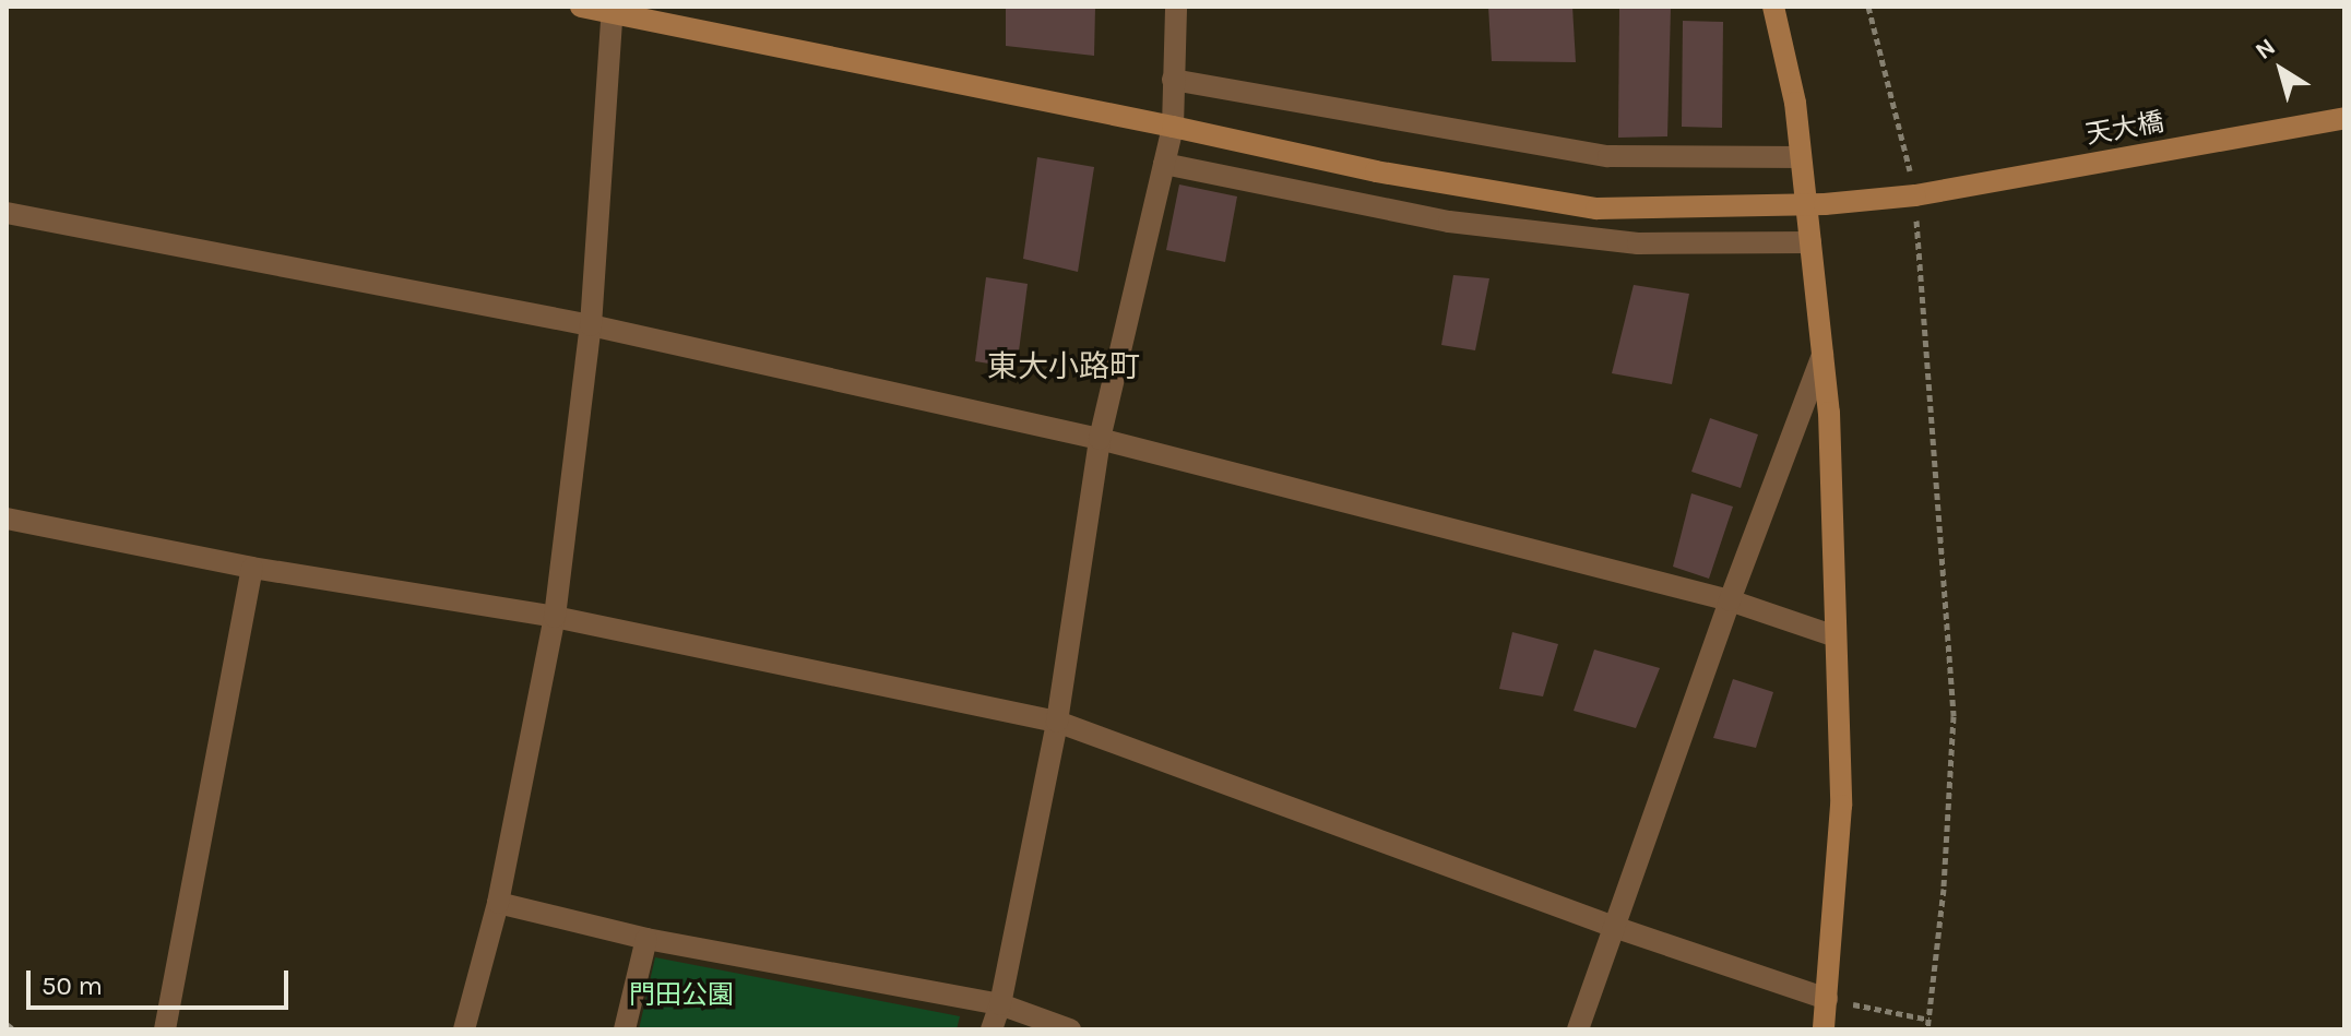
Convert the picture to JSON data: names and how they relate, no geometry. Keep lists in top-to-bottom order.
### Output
{
  "streets": {
    "street": ["天大橋"]
  },
  "districts": ["東大小路町"],
  "parks": ["門田公園"],
  "scale_bar": "50 m",
  "north": "top left"
}
